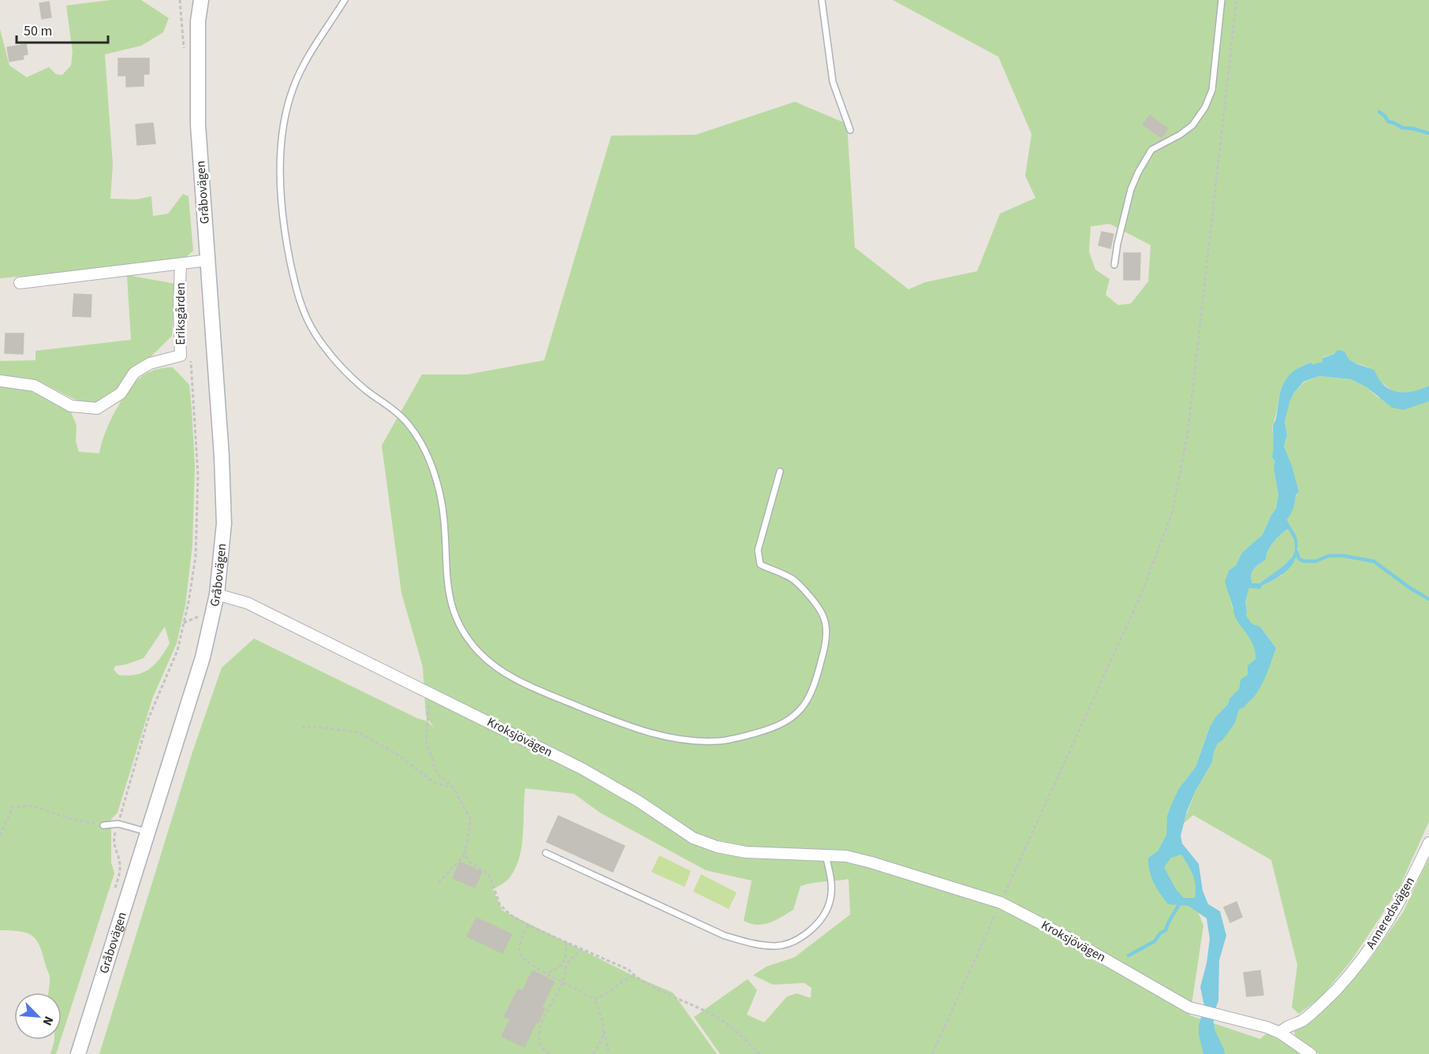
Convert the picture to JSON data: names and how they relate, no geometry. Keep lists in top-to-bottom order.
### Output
{
  "streets": {
    "main road": ["Gråbovägen"],
    "street": ["Eriksgården", "Kroksjövägen", "Anneredsvägen"]
  },
  "crossings": [
    ["Gråbovägen", "Eriksgården"],
    ["Gråbovägen", "Kroksjövägen"],
    ["Kroksjövägen", "Anneredsvägen"]
  ],
  "scale_bar": "50 m",
  "north": "bottom right"
}
